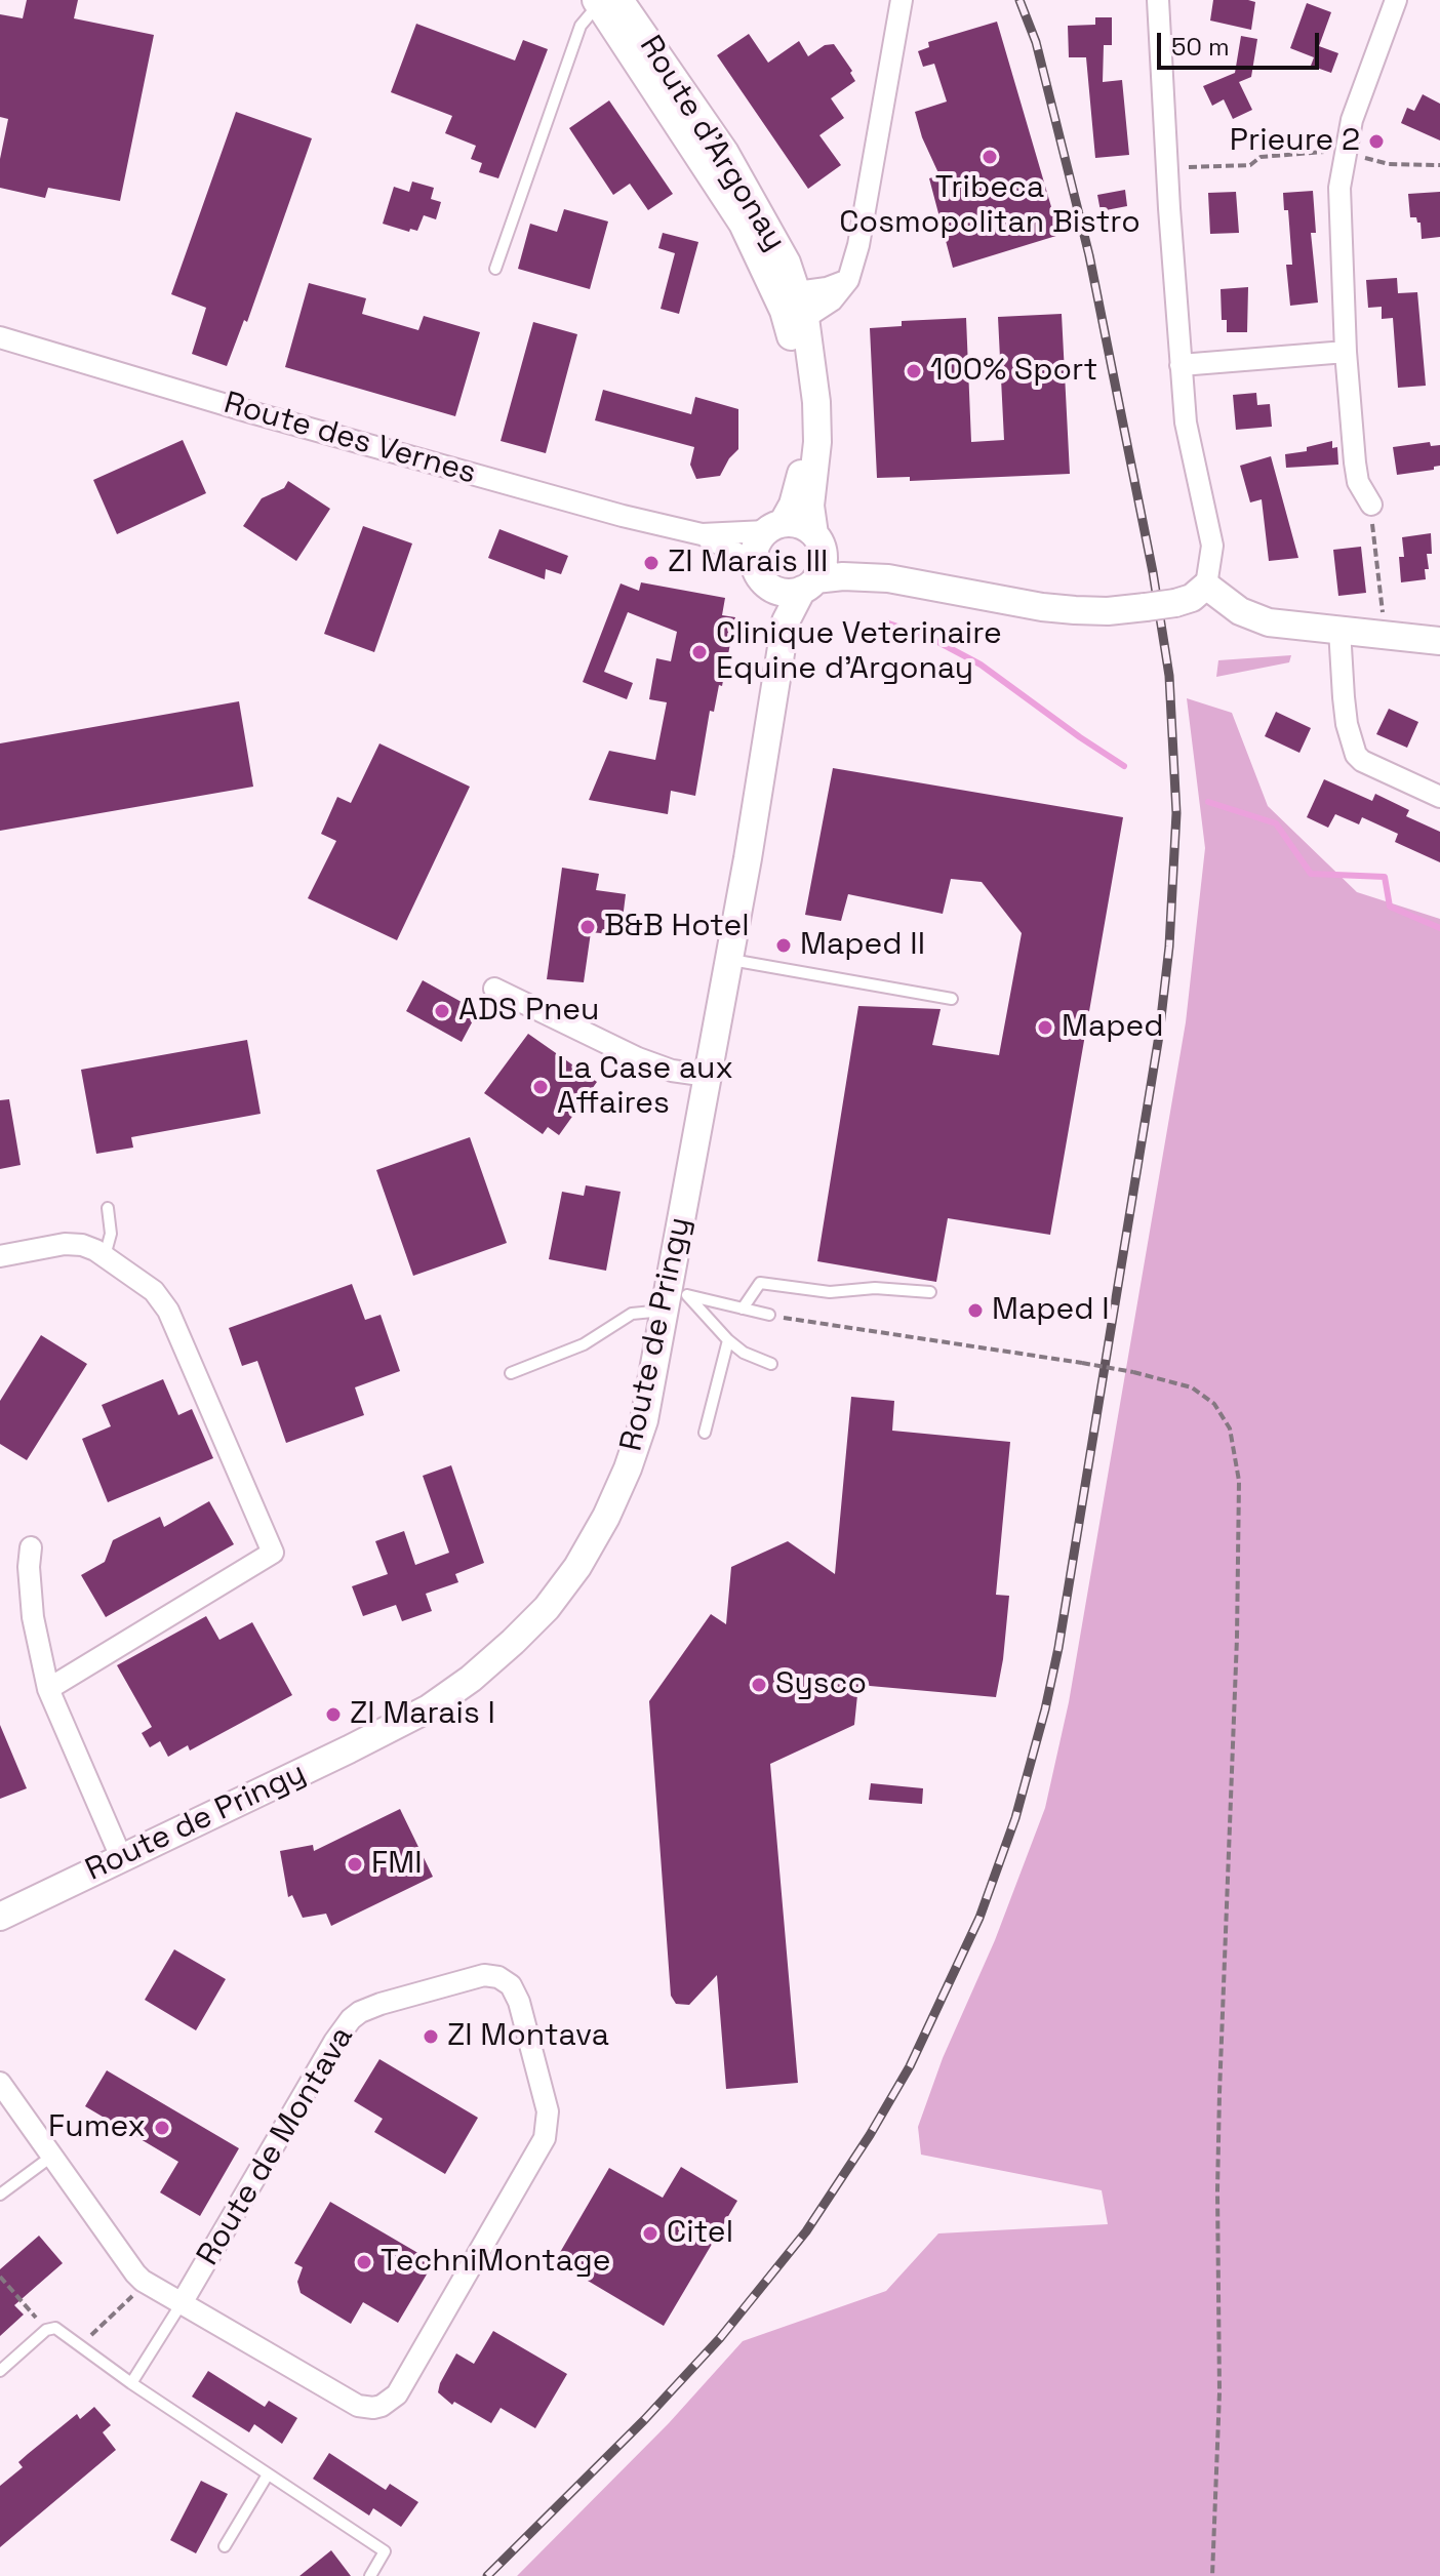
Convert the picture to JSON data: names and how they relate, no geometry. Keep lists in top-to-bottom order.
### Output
{
  "streets": {
    "street": [
      "Route d'Argonay",
      "Route des Vernes",
      "Route de Pringy",
      "Route de Montava"
    ]
  },
  "crossings": [
    ["Route d'Argonay", "Route des Vernes"],
    ["Route d'Argonay", "Route de Pringy"],
    ["Route des Vernes", "Route de Pringy"]
  ],
  "places": [
    "Prieure 2",
    "Tribeca Cosmopolitan Bistro",
    "100% Sport",
    "ZI Marais III",
    "Clinique Veterinaire Equine d'Argonay",
    "B&B Hotel",
    "Maped II",
    "ADS Pneu",
    "Maped",
    "La Case aux Affaires",
    "Maped I",
    "Sysco",
    "ZI Marais I",
    "FMI",
    "ZI Montava",
    "Fumex",
    "Citel",
    "TechniMontage"
  ],
  "scale_bar": "50 m"
}
